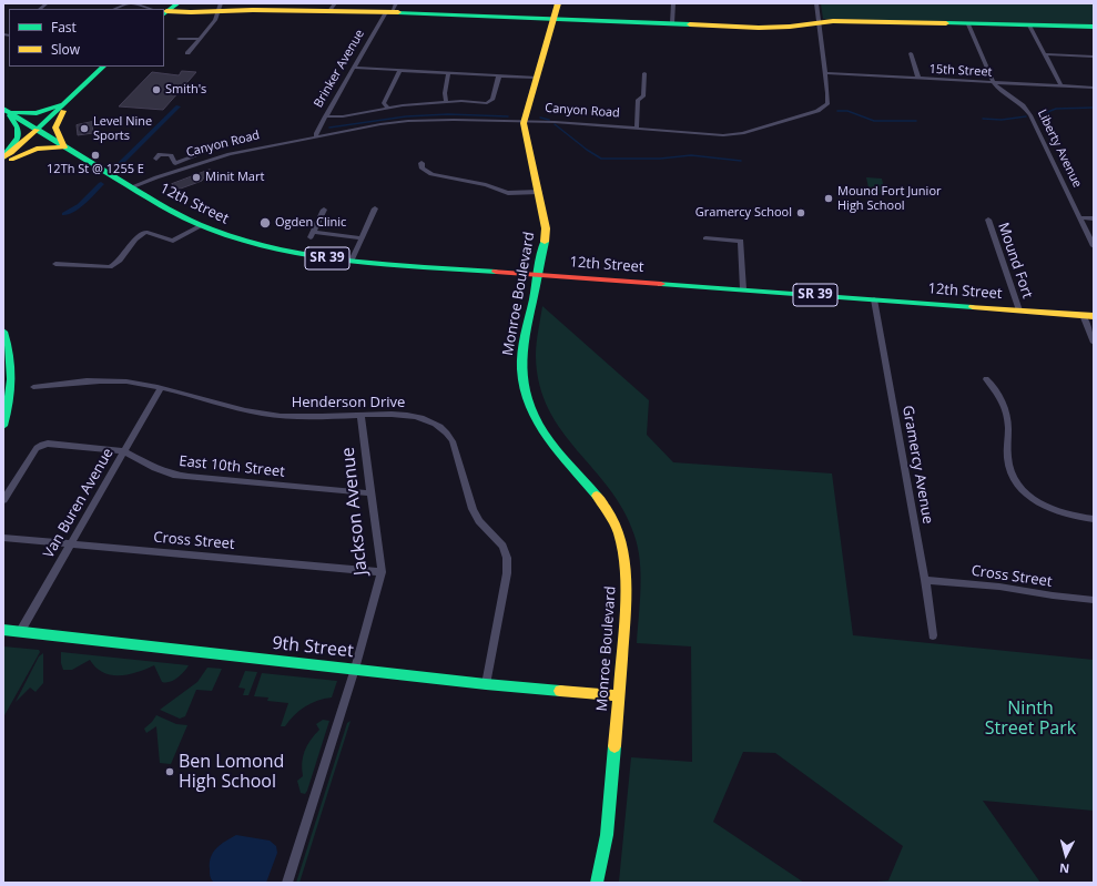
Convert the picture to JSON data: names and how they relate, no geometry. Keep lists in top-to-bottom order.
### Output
{
  "streets": {
    "main road": [
      "12th Street",
      "SR 39",
      "Monroe Boulevard",
      "9th Street"
    ],
    "street": [
      "Brinker Avenue",
      "15th Street",
      "Canyon Road",
      "Liberty Avenue",
      "Mound Fort",
      "Henderson Drive",
      "Gramercy Avenue",
      "East 10th Street",
      "Van Buren Avenue",
      "Jackson Avenue",
      "Cross Street"
    ]
  },
  "crossings": [
    ["Brinker Avenue", "Canyon Road"],
    ["15th Street", "Canyon Road"],
    ["15th Street", "Liberty Avenue"],
    ["Canyon Road", "12th Street"],
    ["Canyon Road", "SR 39"],
    ["Canyon Road", "Monroe Boulevard"],
    ["12th Street", "SR 39"],
    ["12th Street", "Mound Fort"],
    ["12th Street", "Monroe Boulevard"],
    ["12th Street", "Gramercy Avenue"],
    ["Monroe Boulevard", "9th Street"],
    ["Henderson Drive", "Van Buren Avenue"],
    ["Henderson Drive", "Jackson Avenue"],
    ["Henderson Drive", "9th Street"],
    ["Gramercy Avenue", "Cross Street"],
    ["East 10th Street", "Van Buren Avenue"],
    ["East 10th Street", "Jackson Avenue"],
    ["Van Buren Avenue", "Cross Street"],
    ["Van Buren Avenue", "9th Street"],
    ["Jackson Avenue", "Cross Street"],
    ["Jackson Avenue", "9th Street"]
  ],
  "parks": ["Ninth Street Park"],
  "places": [
    "Smith's",
    "Level Nine Sports",
    "12Th St @ 1255 E",
    "Minit Mart",
    "Mound Fort Junior High School",
    "Gramercy School",
    "Ogden Clinic",
    "Ben Lomond High School"
  ],
  "legend": ["Fast", "Slow"],
  "north": "bottom"
}
